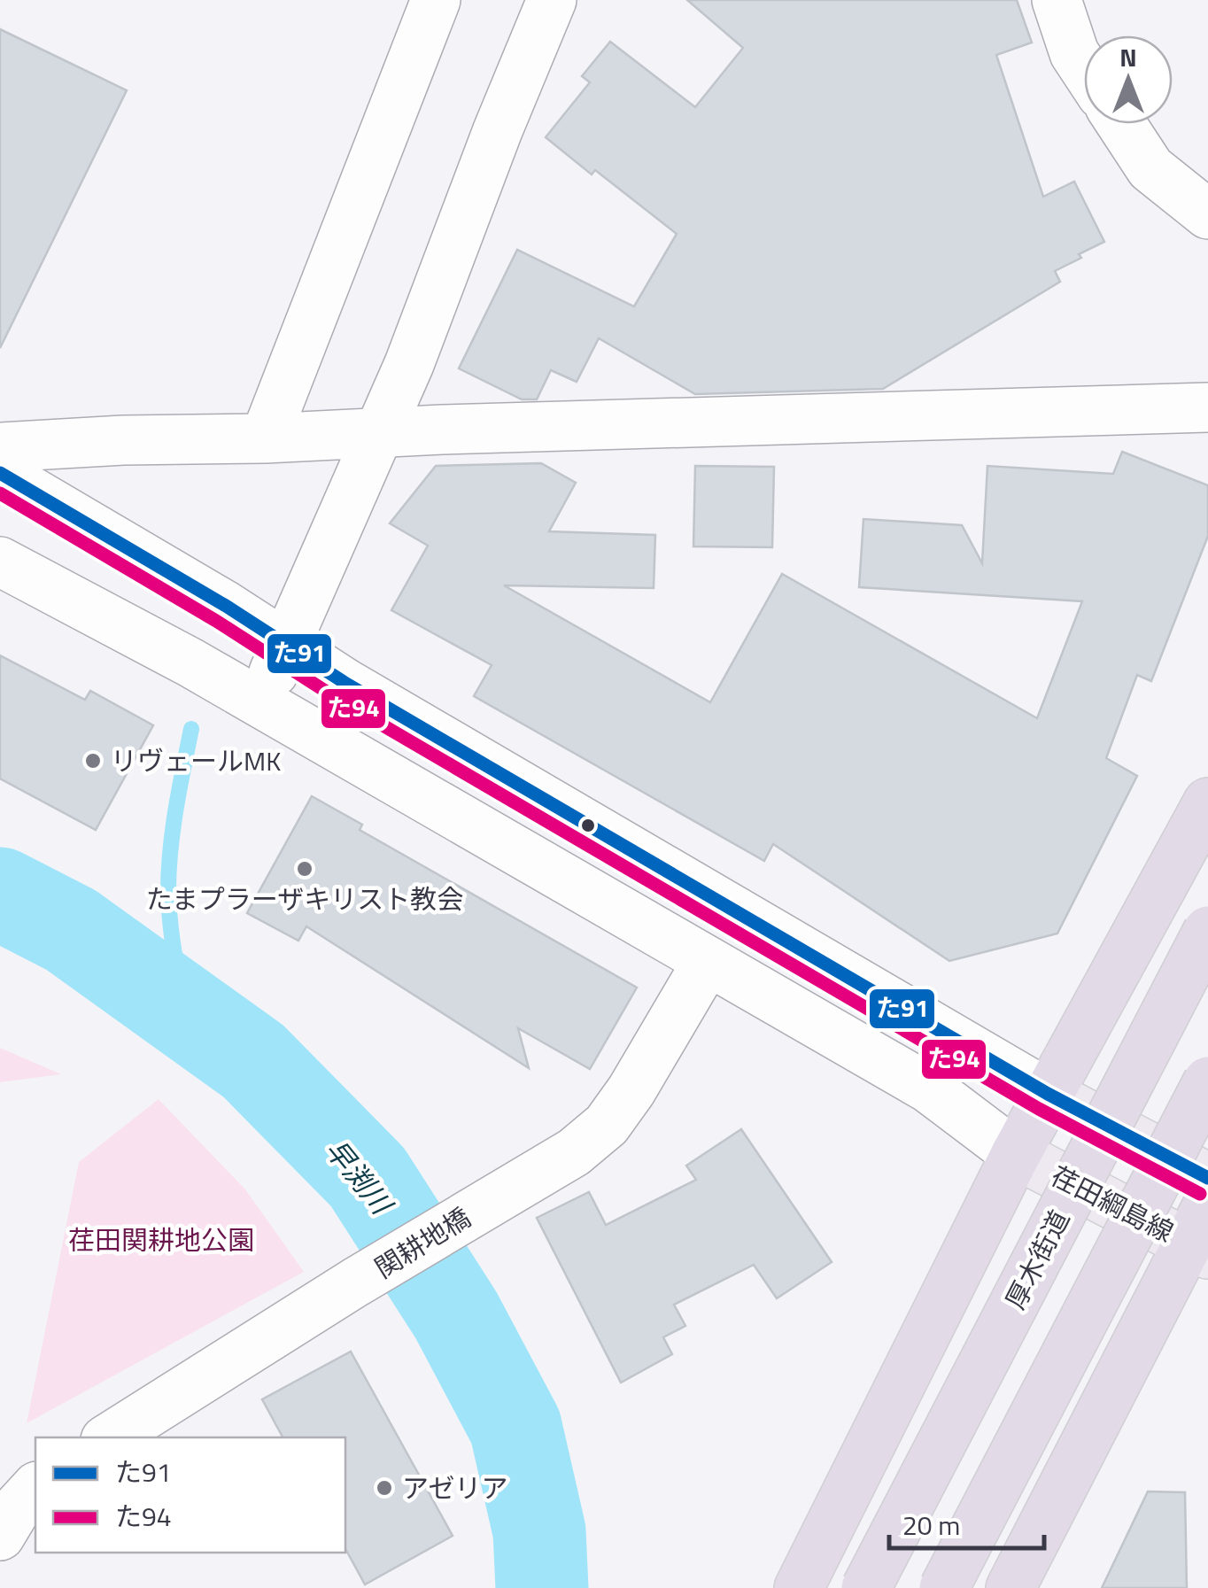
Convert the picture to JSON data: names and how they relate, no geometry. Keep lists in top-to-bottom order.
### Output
{
  "streets": {
    "highway": ["厚木街道"],
    "main road": ["荏田綱島線"],
    "street": ["関耕地橋"]
  },
  "water": ["早渕川"],
  "parks": ["荏田関耕地公園"],
  "places": ["リヴェールMK", "たまプラーザキリスト教会", "アゼリア"],
  "lines": ["transit line た91", "transit line た94"],
  "legend": ["た91", "た94"],
  "scale_bar": "20 m",
  "north": "top"
}
